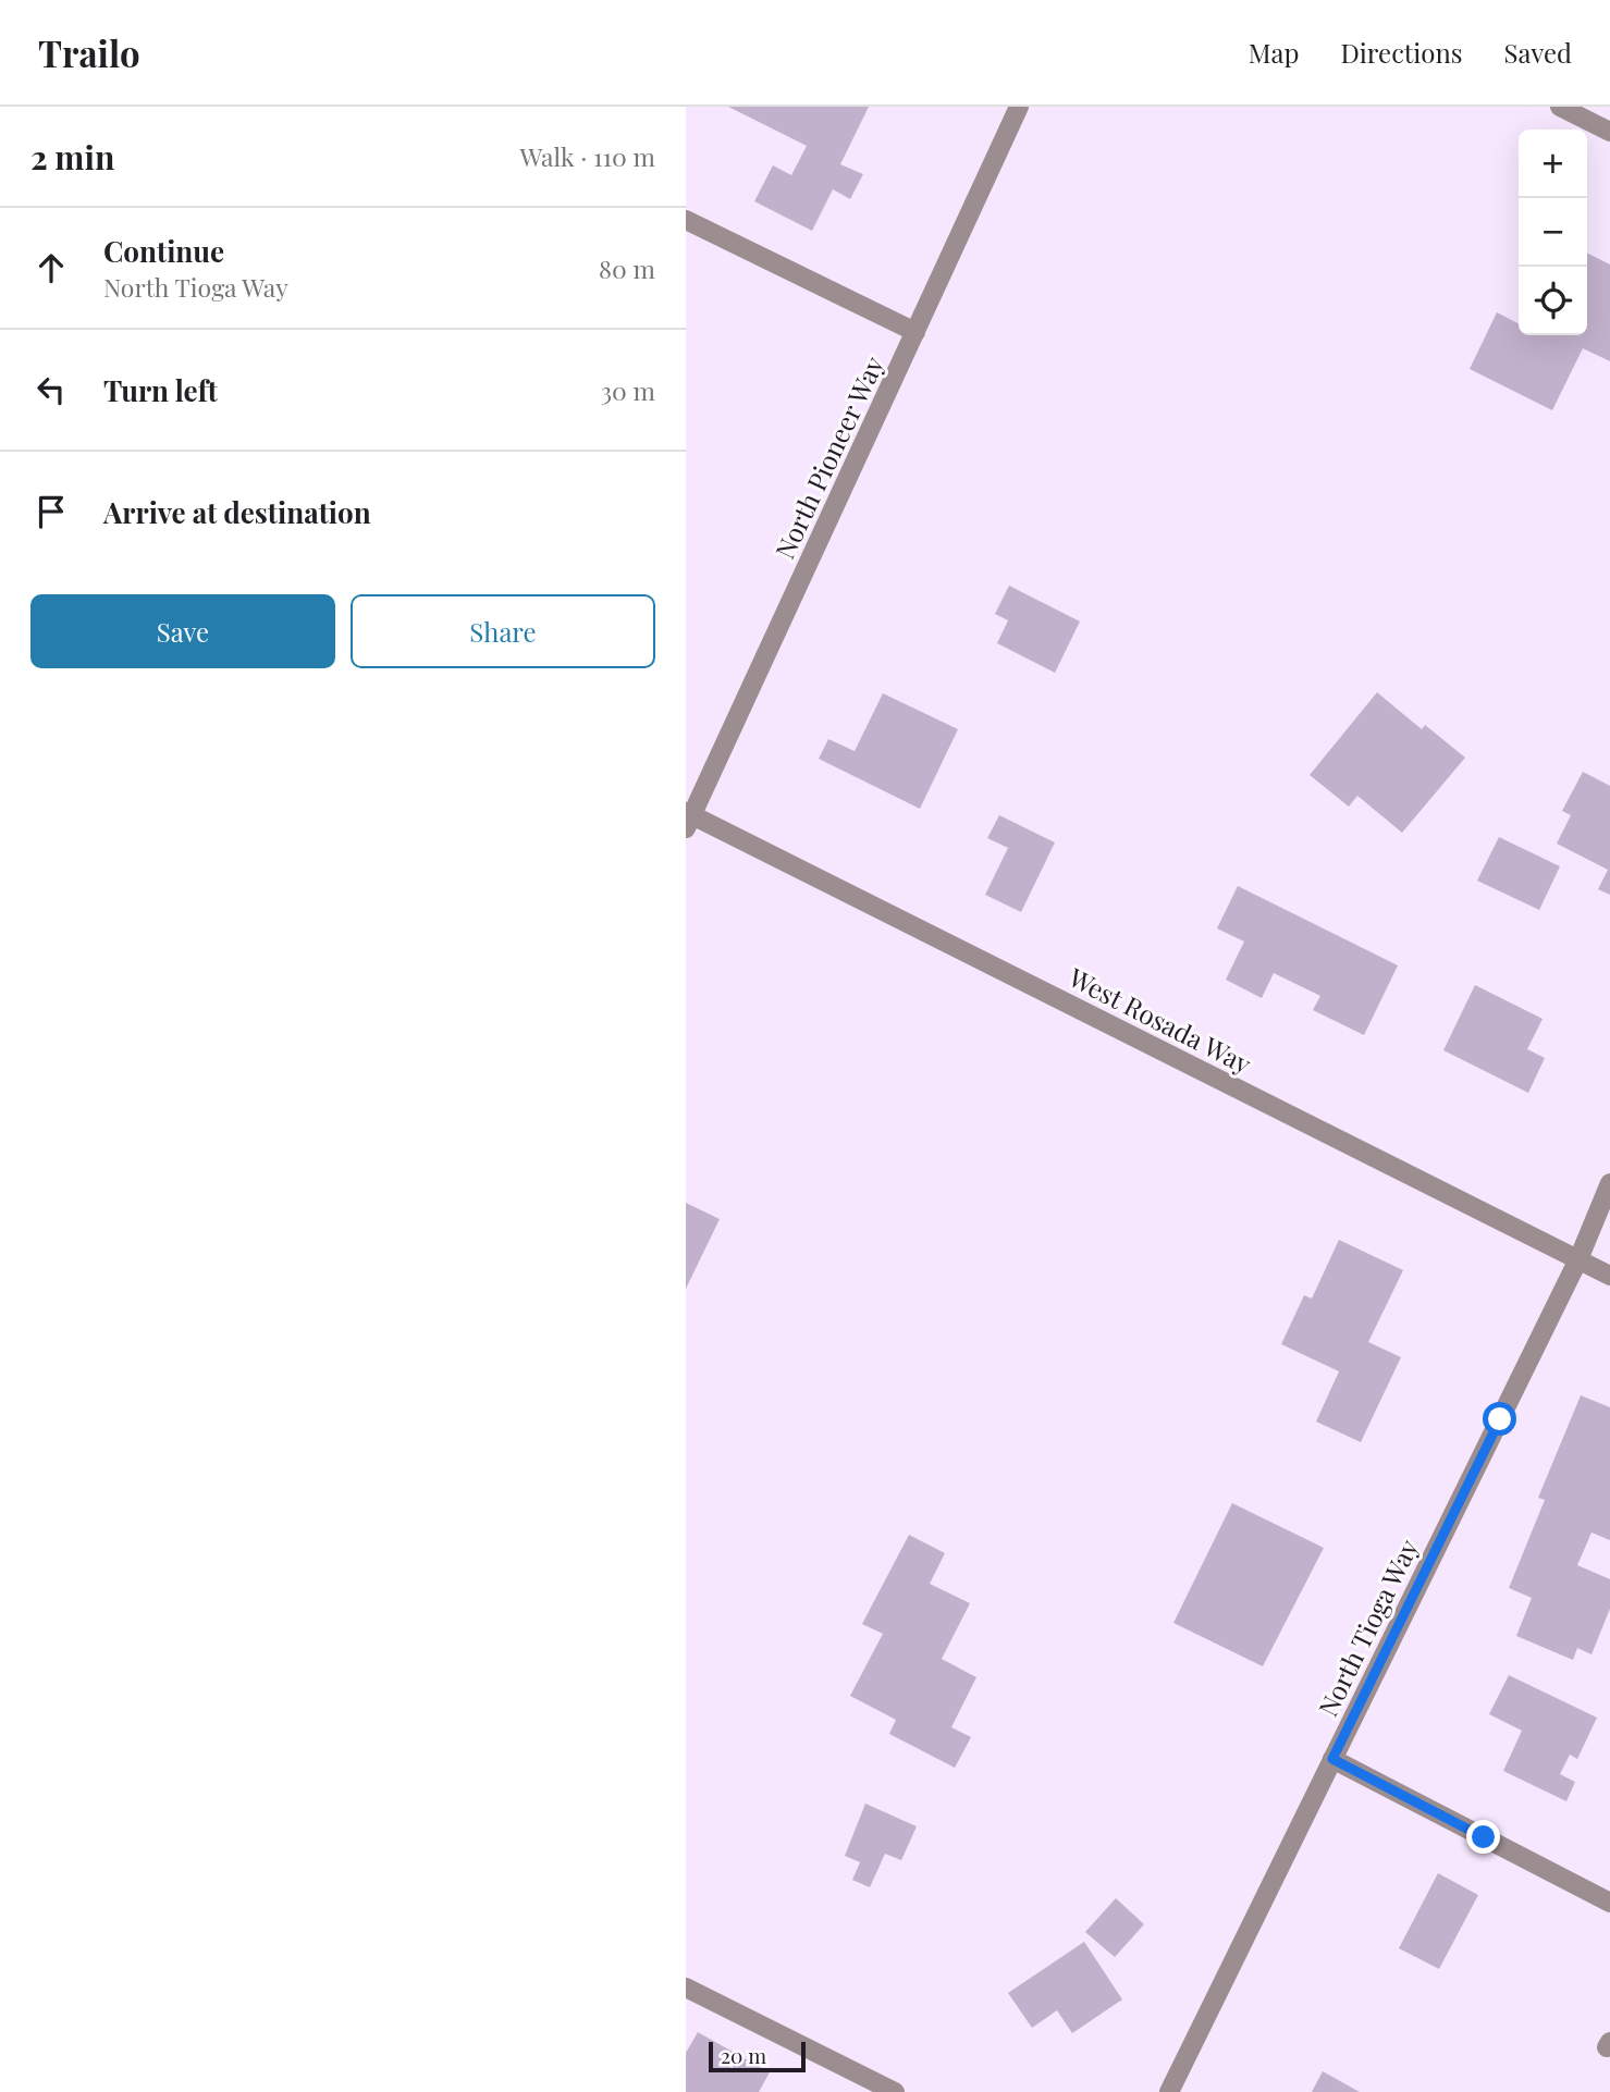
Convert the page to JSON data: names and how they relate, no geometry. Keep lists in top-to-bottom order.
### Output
{
  "streets": {
    "street": ["North Pioneer Way", "West Rosada Way", "North Tioga Way"]
  },
  "crossings": [
    ["North Pioneer Way", "West Rosada Way"],
    ["West Rosada Way", "North Tioga Way"]
  ],
  "scale_bar": "20 m",
  "page": {
    "header": "Trailo",
    "nav": ["Map", "Directions", "Saved"],
    "heading": ["2 min", "Walk · 110 m"],
    "map_buttons": ["+", "−"],
    "list": [
      ["Continue", "North Tioga Way", "80 m"],
      ["Turn left", "30 m"],
      "Arrive at destination"
    ],
    "buttons": ["Save", "Share"],
    "scale": "20 m"
  }
}
